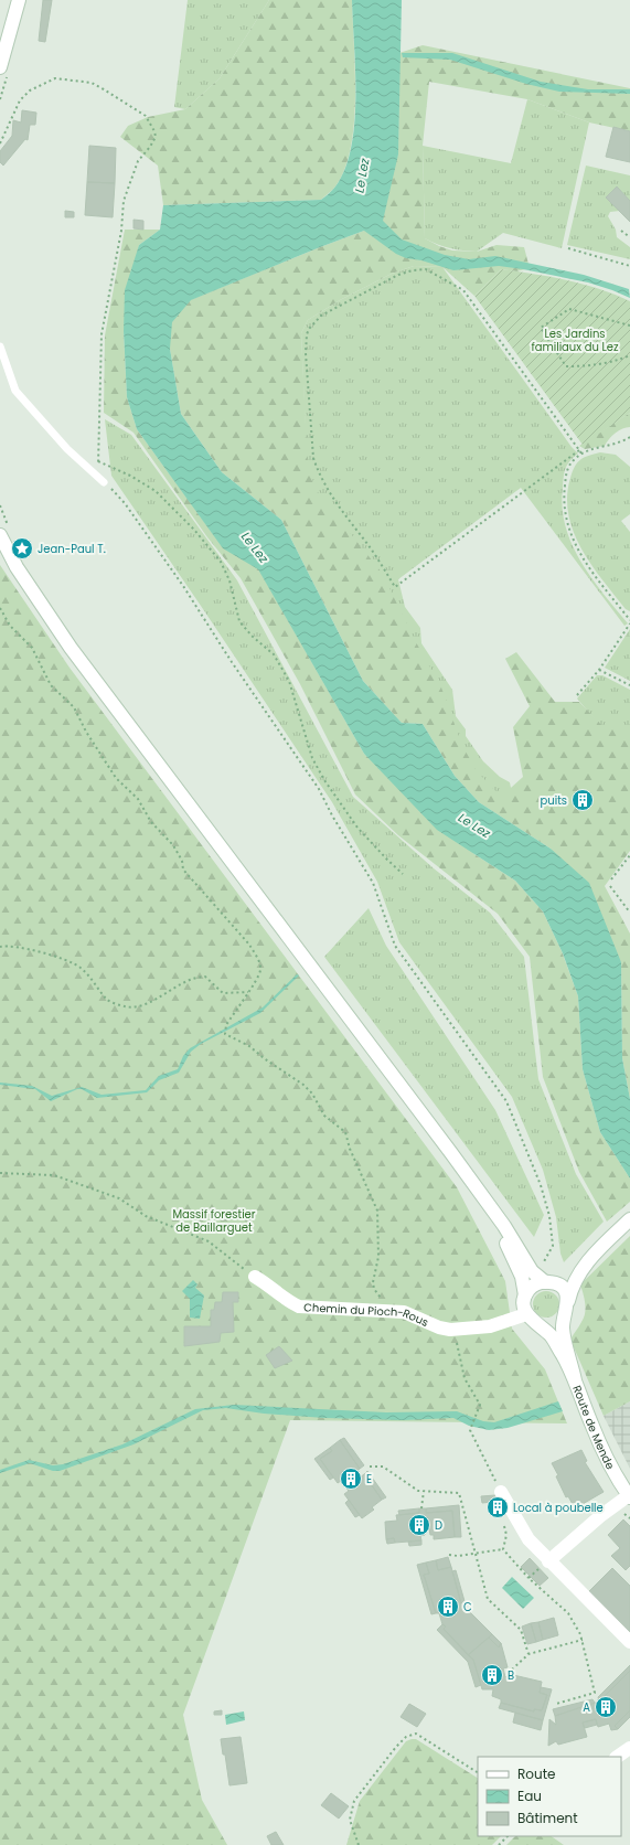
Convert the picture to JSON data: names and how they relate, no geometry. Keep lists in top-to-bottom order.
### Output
{
  "streets": {
    "main road": ["Chemin du Pioch-Rous", "Route de Mende"]
  },
  "crossings": [
    ["Chemin du Pioch-Rous", "Route de Mende"]
  ],
  "water": ["Le Lez"],
  "parks": ["Les Jardins familiaux du Lez", "Massif forestier de Baillarguet"],
  "places": {
    "place": ["Jean-Paul T."],
    "building": [
      "puits",
      "E",
      "Local à poubelle",
      "D",
      "C",
      "B",
      "A"
    ]
  },
  "legend": ["Route", "Eau", "Bâtiment"]
}
